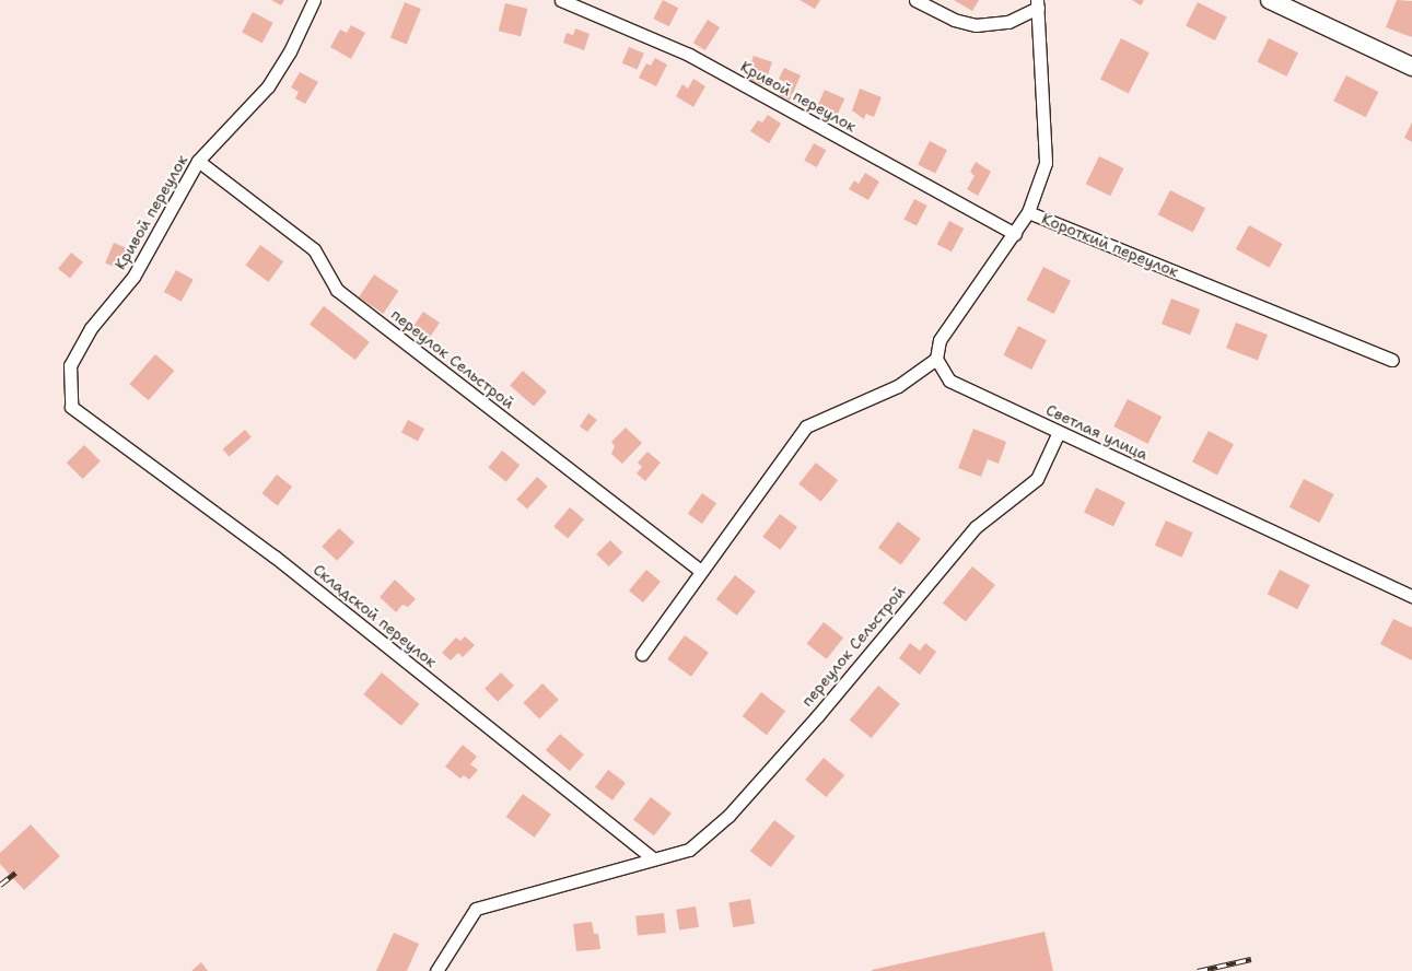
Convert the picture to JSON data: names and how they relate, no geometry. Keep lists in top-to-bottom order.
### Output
{
  "streets": {
    "street": [
      "Кривой переулок",
      "Короткий переулок",
      "переулок Сельстрой",
      "Светлая улица",
      "Складской переулок"
    ]
  },
  "crossings": [
    ["Кривой переулок", "переулок Сельстрой"],
    ["Кривой переулок", "Складской переулок"],
    ["переулок Сельстрой", "Светлая улица"],
    ["переулок Сельстрой", "Складской переулок"]
  ]
}
